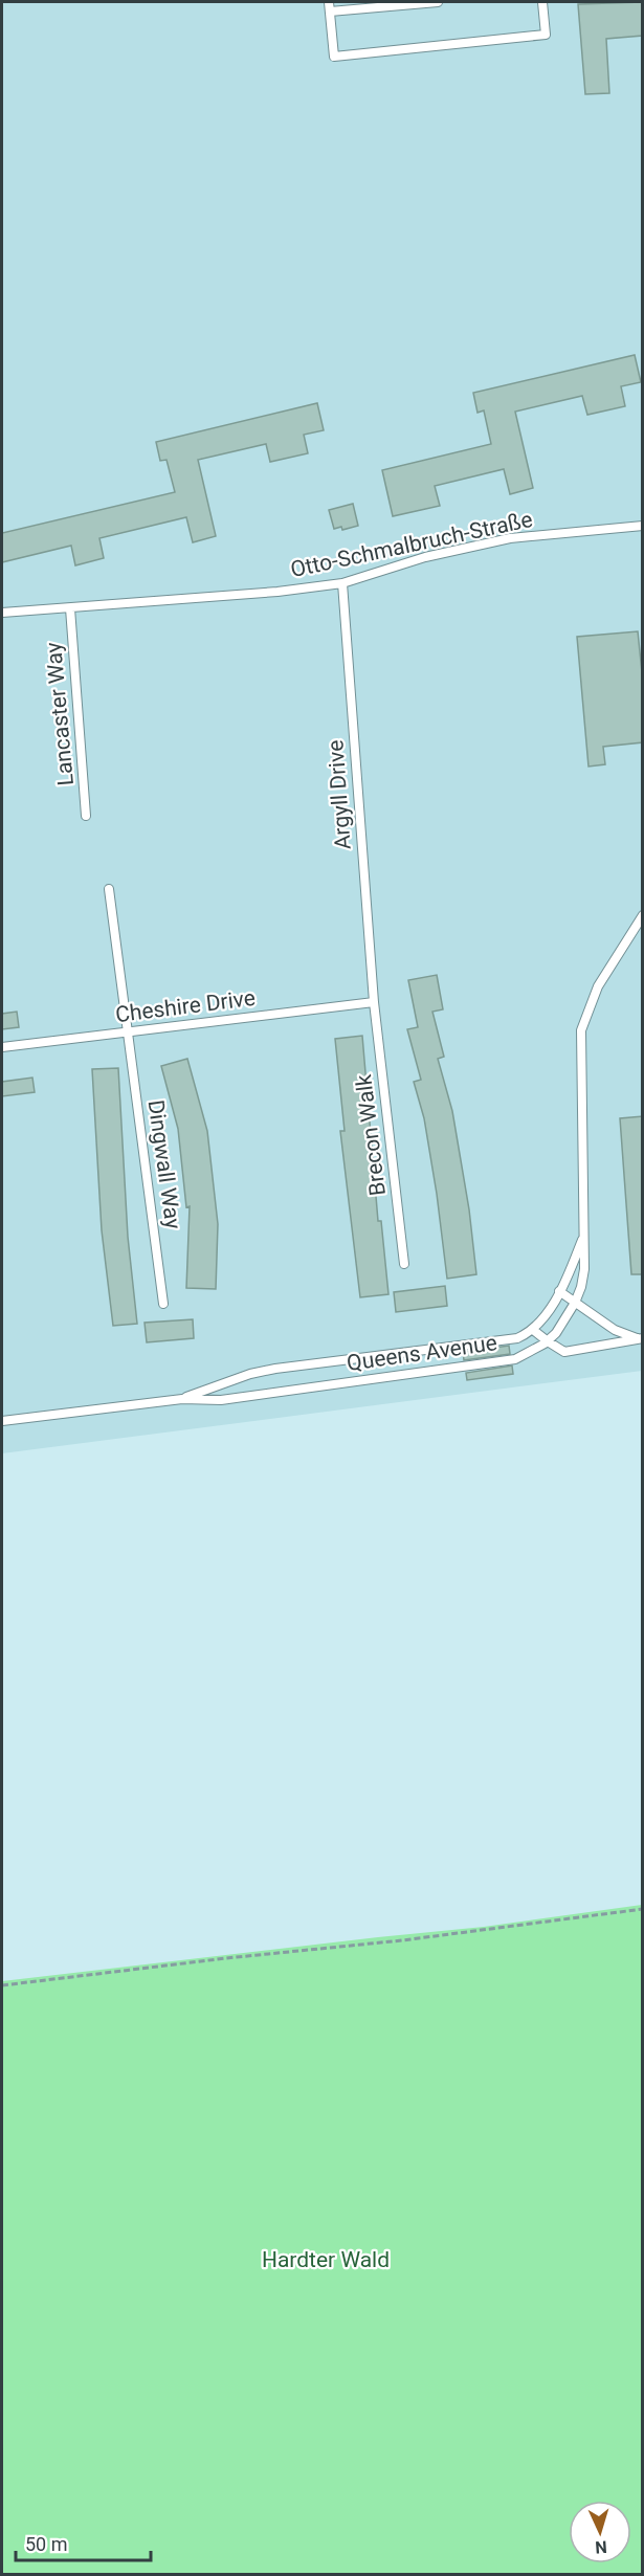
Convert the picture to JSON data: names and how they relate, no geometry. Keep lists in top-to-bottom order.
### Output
{
  "streets": {
    "lane": [
      "Otto-Schmalbruch-Straße",
      "Lancaster Way",
      "Argyll Drive",
      "Cheshire Drive",
      "Brecon Walk",
      "Dingwall Way",
      "Queens Avenue"
    ]
  },
  "crossings": [
    ["Otto-Schmalbruch-Straße", "Lancaster Way"],
    ["Otto-Schmalbruch-Straße", "Argyll Drive"],
    ["Argyll Drive", "Cheshire Drive"],
    ["Argyll Drive", "Brecon Walk"],
    ["Cheshire Drive", "Brecon Walk"],
    ["Cheshire Drive", "Dingwall Way"]
  ],
  "parks": ["Hardter Wald"],
  "scale_bar": "50 m",
  "north": "bottom"
}
